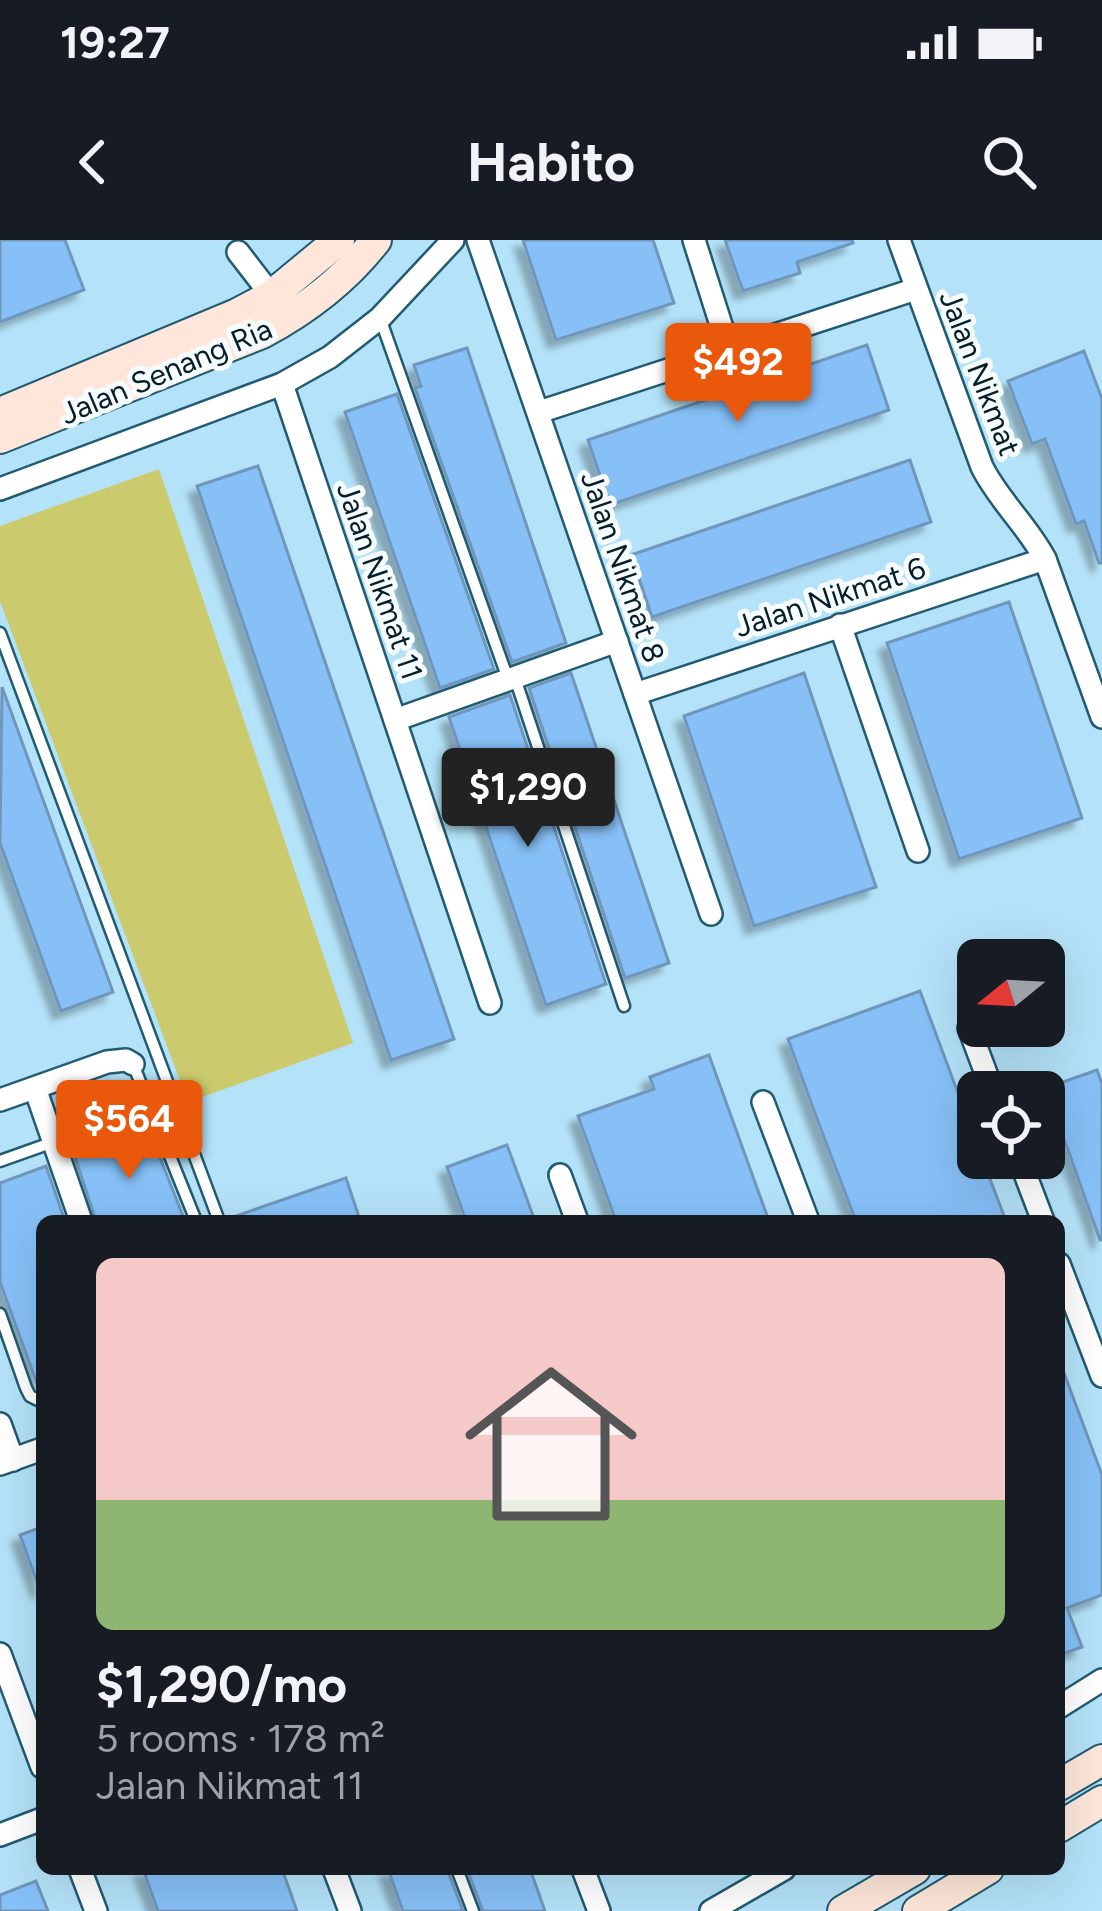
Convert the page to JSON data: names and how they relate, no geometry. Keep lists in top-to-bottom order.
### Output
{
  "streets": {
    "street": [
      "Jalan Senang Ria",
      "Jalan Nikmat",
      "Jalan Nikmat 8",
      "Jalan Nikmat 11",
      "Jalan Nikmat 6"
    ]
  },
  "crossings": [
    ["Jalan Nikmat", "Jalan Nikmat 6"],
    ["Jalan Nikmat 8", "Jalan Nikmat 6"]
  ],
  "north": "left",
  "page": {
    "status": "19:27",
    "header": "Habito",
    "price": ["$492", "$1,290", "$564"],
    "list": [
      {
        "name": "$1,290/mo",
        "note": "5 rooms · 178 m² · Jalan Nikmat 11"
      }
    ]
  }
}
